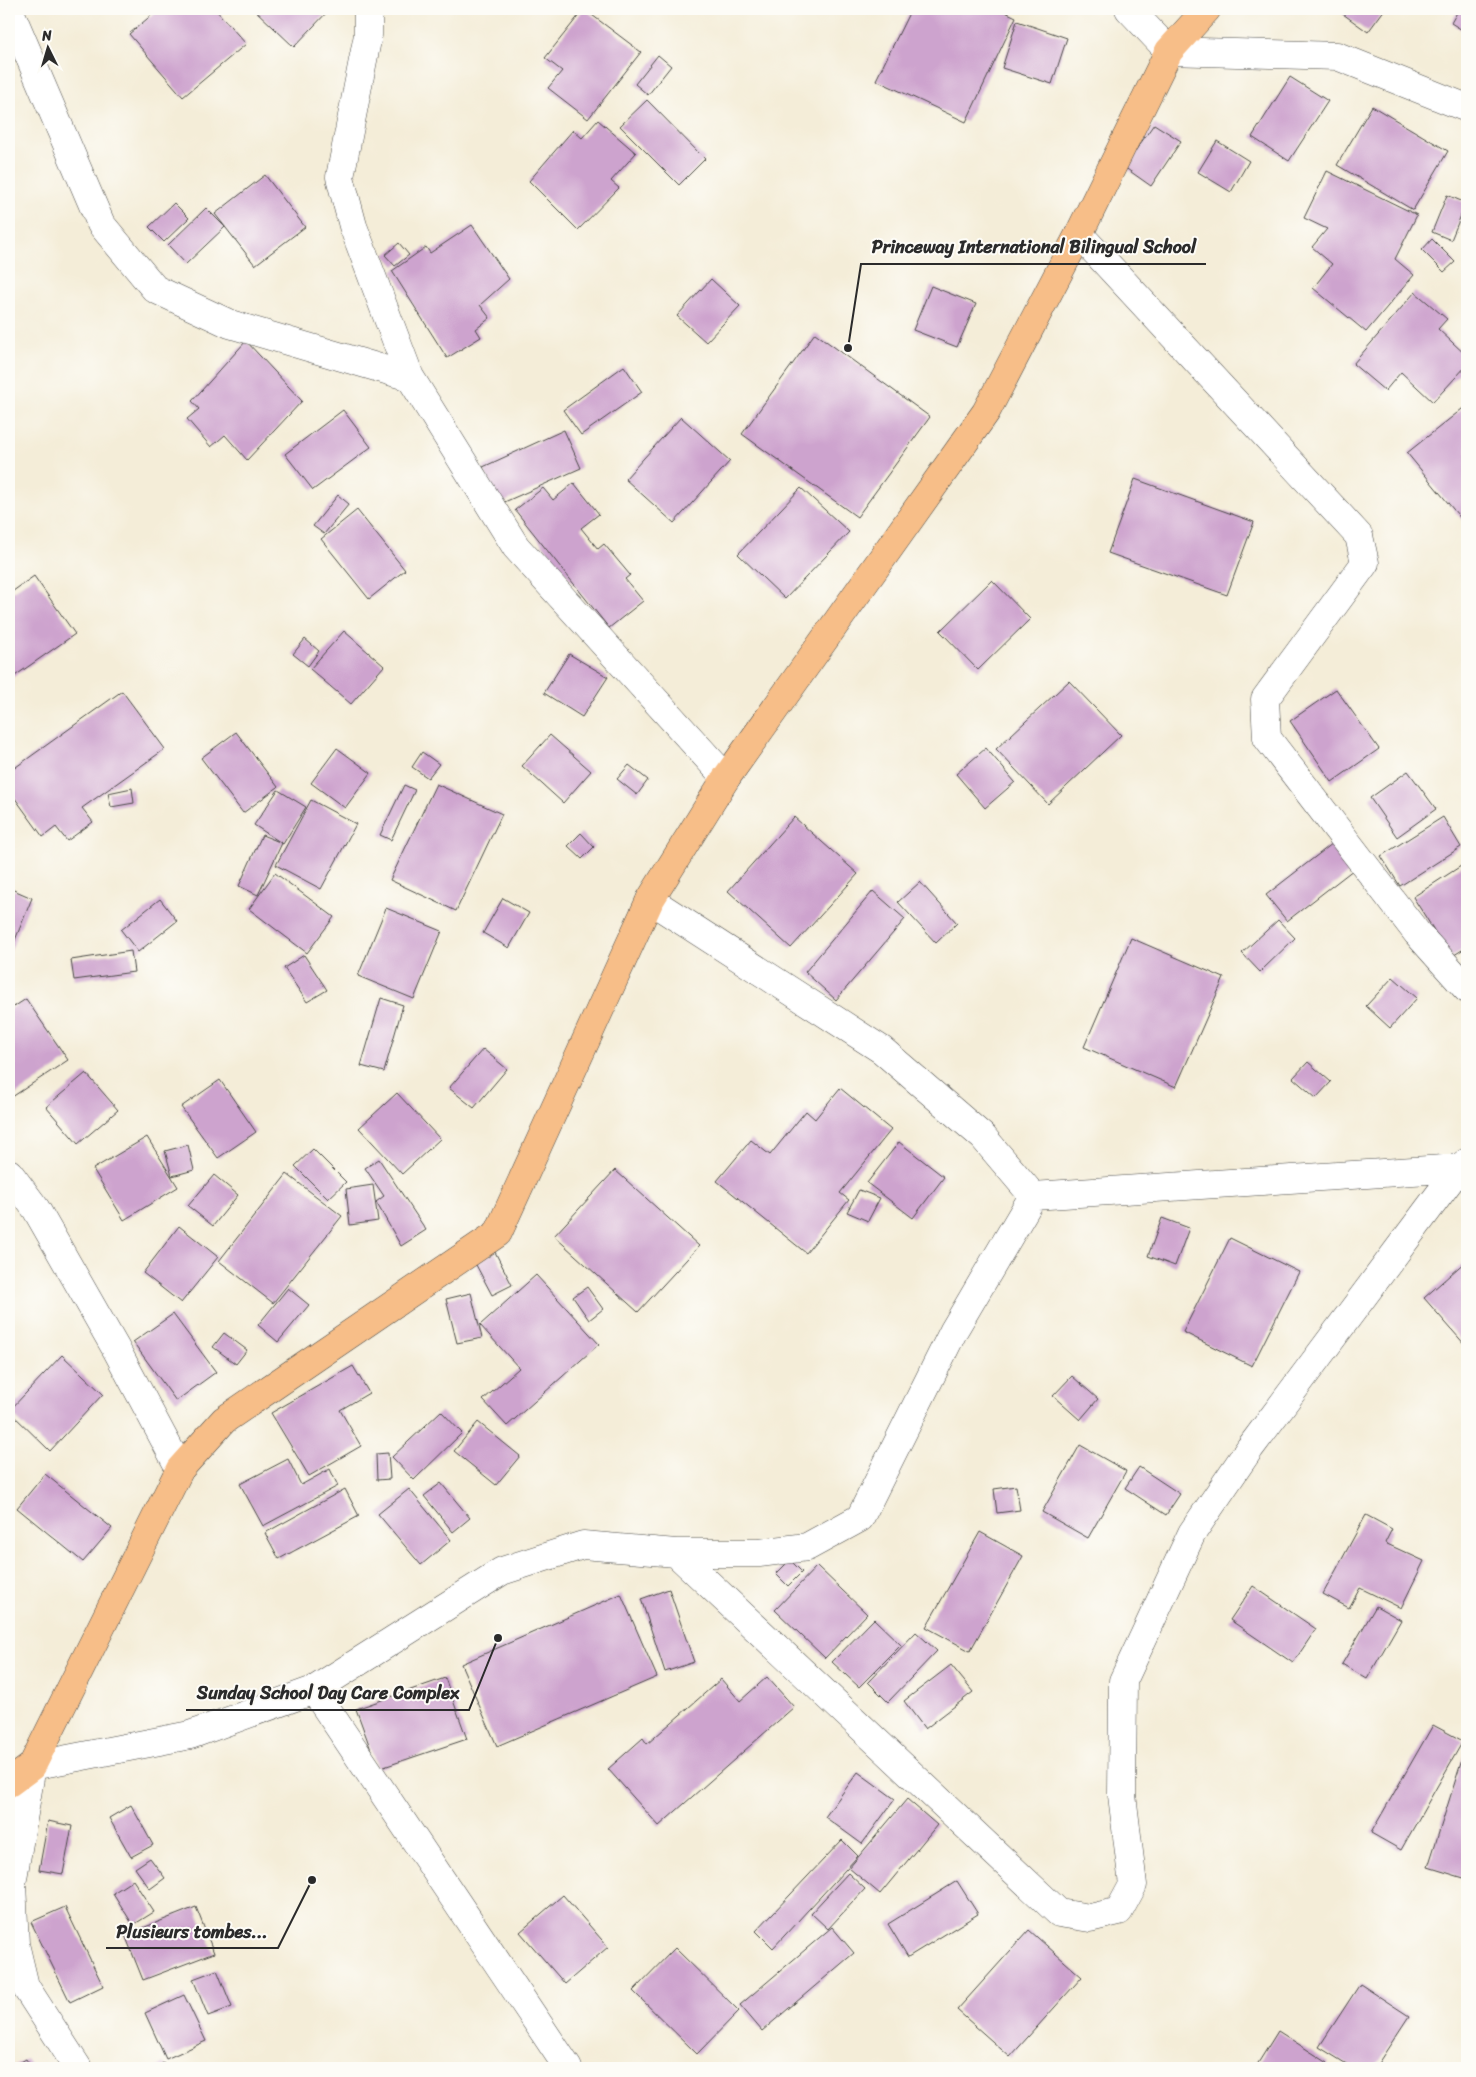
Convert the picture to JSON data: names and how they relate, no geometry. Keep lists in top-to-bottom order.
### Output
{
  "places": ["Princeway International Bilingual School", "Sunday School Day Care Complex", "Plusieurs tombes..."],
  "north": "top"
}
